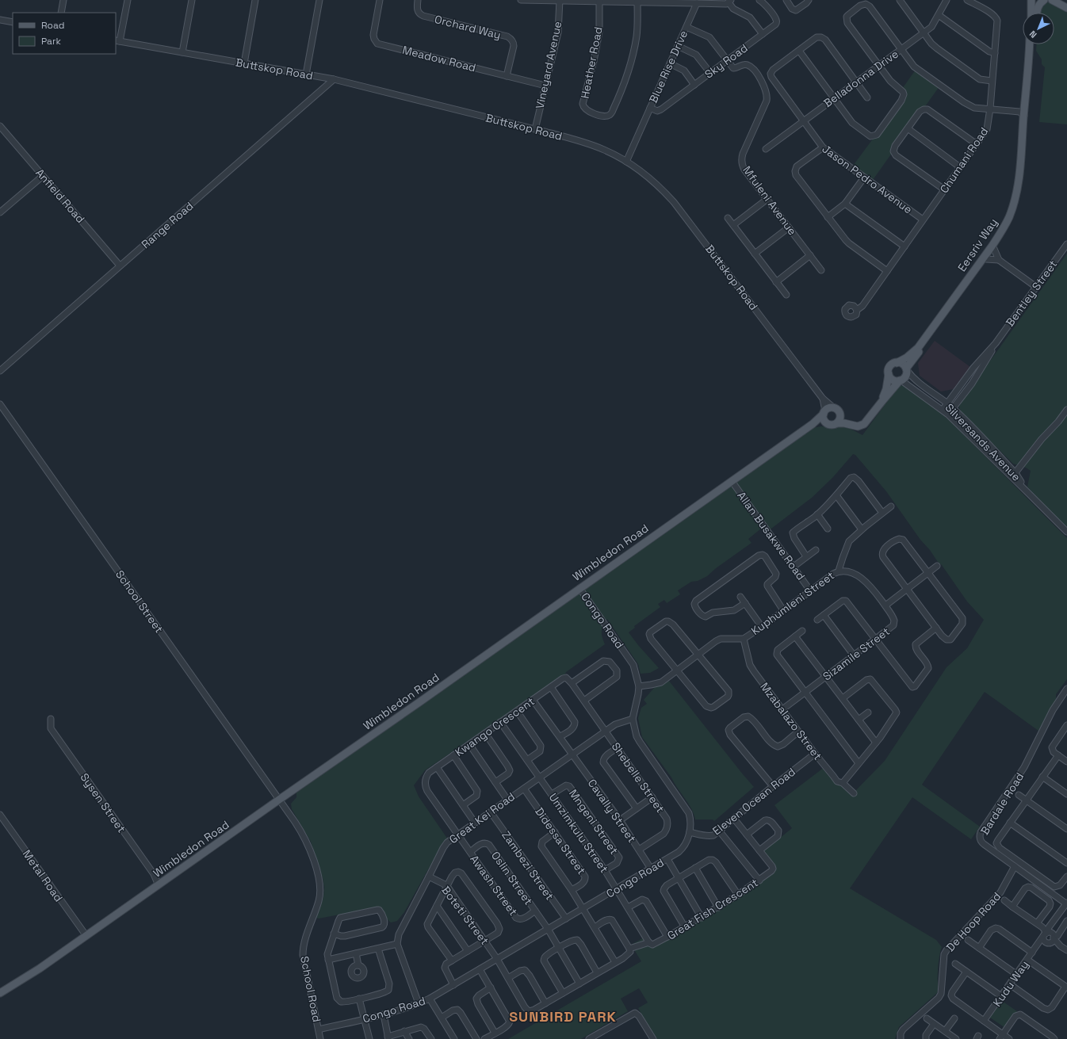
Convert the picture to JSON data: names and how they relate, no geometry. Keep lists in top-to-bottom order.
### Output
{
  "streets": {
    "main road": ["Eersriv Way", "Wimbledon Road"],
    "street": [
      "Orchard Way",
      "Meadow Road",
      "Sky Road",
      "Heather Road",
      "Vineyard Avenue",
      "Blue Rise Drive",
      "Buttskop Road",
      "Belladonna Drive",
      "Chumani Road",
      "Jason Pedro Avenue",
      "Anfield Road",
      "Mfuleni Avenue",
      "Range Road",
      "Bentley Street",
      "Silversands Avenue",
      "Allan Busakwe Road",
      "School Street",
      "Kuphumleni Street",
      "Congo Road",
      "Sizamile Street",
      "Mzabalazo Street",
      "Kwango Crescent",
      "Shebelle Street",
      "Eleven Ocean Road",
      "Sysen Street",
      "Bardale Road",
      "Cavally Street",
      "Great Kei Road",
      "Mngeni Street",
      "Umzimkulu Street",
      "Didessa Street",
      "Zambezi Street",
      "Metal Road",
      "Oslin Street",
      "Awash Street",
      "Great Fish Crescent",
      "Boteti Street",
      "De Hoop Road",
      "Kudu Way",
      "School Road"
    ]
  },
  "crossings": [
    ["Orchard Way", "Meadow Road"],
    ["Meadow Road", "Vineyard Avenue"],
    ["Sky Road", "Blue Rise Drive"],
    ["Sky Road", "Mfuleni Avenue"],
    ["Vineyard Avenue", "Buttskop Road"],
    ["Blue Rise Drive", "Buttskop Road"],
    ["Buttskop Road", "Range Road"],
    ["Buttskop Road", "Wimbledon Road"],
    ["Belladonna Drive", "Jason Pedro Avenue"],
    ["Chumani Road", "Jason Pedro Avenue"],
    ["Anfield Road", "Range Road"],
    ["Eersriv Way", "Silversands Avenue"],
    ["Bentley Street", "Silversands Avenue"],
    ["Allan Busakwe Road", "Wimbledon Road"],
    ["Allan Busakwe Road", "Kuphumleni Street"],
    ["Wimbledon Road", "School Street"],
    ["Wimbledon Road", "Congo Road"],
    ["Wimbledon Road", "Sysen Street"],
    ["Wimbledon Road", "Metal Road"],
    ["Wimbledon Road", "School Road"],
    ["School Street", "School Road"],
    ["Kuphumleni Street", "Congo Road"],
    ["Kuphumleni Street", "Sizamile Street"],
    ["Kuphumleni Street", "Mzabalazo Street"],
    ["Congo Road", "Eleven Ocean Road"],
    ["Congo Road", "Cavally Street"],
    ["Congo Road", "Great Kei Road"],
    ["Congo Road", "Umzimkulu Street"],
    ["Congo Road", "Zambezi Street"],
    ["Congo Road", "Oslin Street"],
    ["Congo Road", "Boteti Street"],
    ["Congo Road", "School Road"],
    ["Sizamile Street", "Mzabalazo Street"],
    ["Mzabalazo Street", "Eleven Ocean Road"],
    ["Kwango Crescent", "Cavally Street"],
    ["Kwango Crescent", "Great Kei Road"],
    ["Kwango Crescent", "Umzimkulu Street"],
    ["Kwango Crescent", "Awash Street"],
    ["Shebelle Street", "Cavally Street"],
    ["Shebelle Street", "Great Kei Road"],
    ["Eleven Ocean Road", "Great Fish Crescent"],
    ["Bardale Road", "De Hoop Road"],
    ["Bardale Road", "Kudu Way"],
    ["Cavally Street", "Great Kei Road"],
    ["Great Kei Road", "Umzimkulu Street"],
    ["Great Kei Road", "Didessa Street"],
    ["Great Kei Road", "Zambezi Street"],
    ["Great Kei Road", "Awash Street"],
    ["Great Kei Road", "Boteti Street"],
    ["Mngeni Street", "Umzimkulu Street"],
    ["Oslin Street", "Awash Street"]
  ],
  "districts": ["SUNBIRD PARK"],
  "legend": ["Road", "Park"],
  "north": "bottom left"
}
